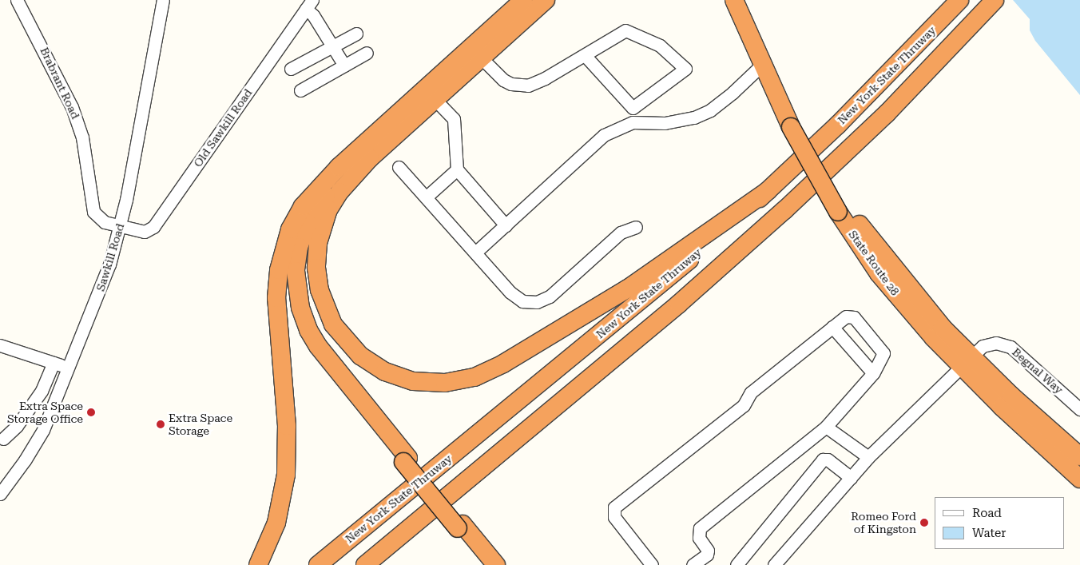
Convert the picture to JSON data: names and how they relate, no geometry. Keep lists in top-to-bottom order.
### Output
{
  "streets": {
    "highway": ["New York State Thruway", "State Route 28"],
    "street": [
      "Brabrant Road",
      "Old Sawkill Road",
      "Sawkill Road",
      "Begnal Way"
    ]
  },
  "crossings": [
    ["Brabrant Road", "Old Sawkill Road"],
    ["Brabrant Road", "Sawkill Road"],
    ["Old Sawkill Road", "Sawkill Road"],
    ["State Route 28", "Begnal Way"]
  ],
  "places": ["Extra Space Storage Office", "Extra Space Storage", "Romeo Ford of Kingston"],
  "legend": ["Road", "Water"]
}
